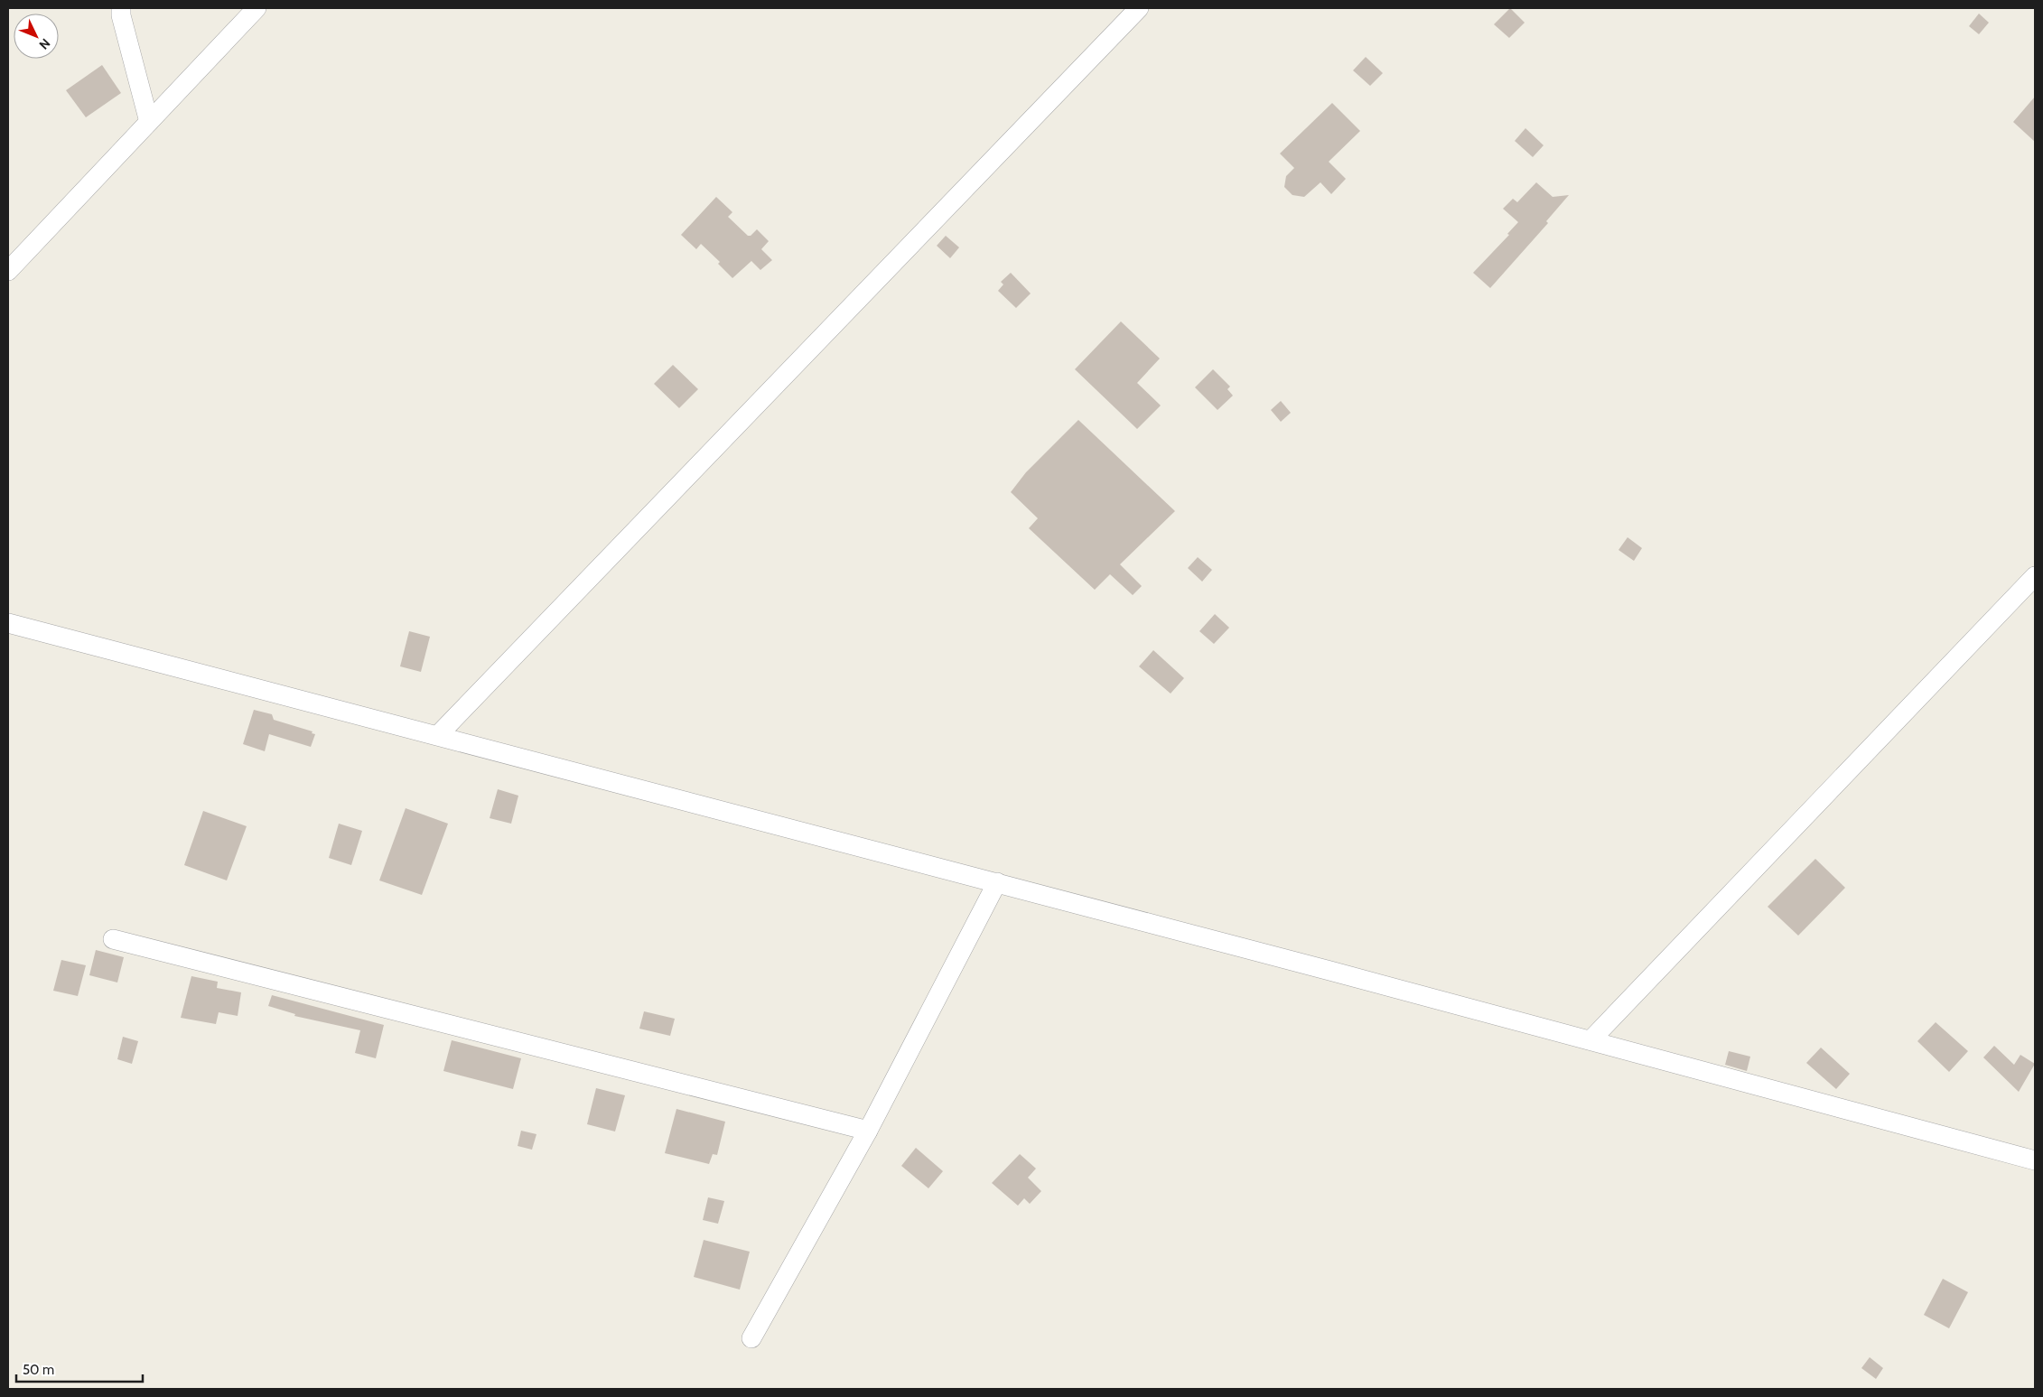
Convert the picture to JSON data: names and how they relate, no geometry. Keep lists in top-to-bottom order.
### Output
{
  "scale_bar": "50 m",
  "north": "bottom right"
}
